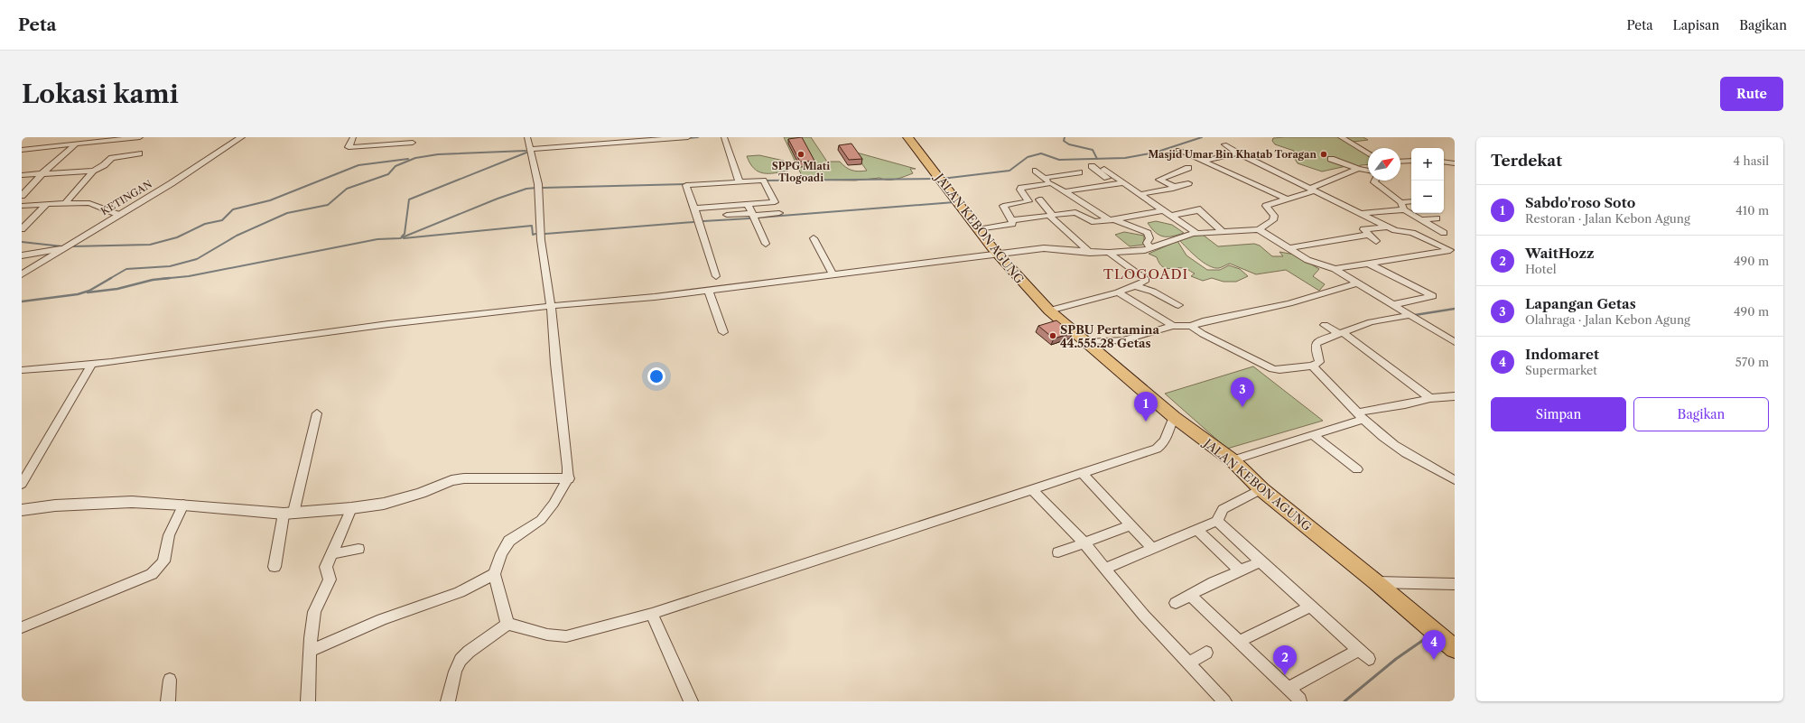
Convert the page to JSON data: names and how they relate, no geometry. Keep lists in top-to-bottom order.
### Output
{
  "streets": {
    "main road": ["JALAN KEBON AGUNG"],
    "street": ["KETINGAN"]
  },
  "districts": ["TLOGOADI"],
  "places": ["SPPG Mlati Tlogoadi", "Masjid Umar Bin Khatab Toragan", "SPBU Pertamina 44.555.28 Getas"],
  "north": "top right",
  "page": {
    "header": "Peta",
    "nav": ["Peta", "Lapisan", "Bagikan"],
    "buttons": [
      "Rute",
      ["Simpan", "Bagikan"]
    ],
    "title": "Lokasi kami",
    "heading": ["Terdekat", "4 hasil"],
    "map_buttons": ["+", "−"],
    "list": [
      {
        "mark": "1",
        "name": "Sabdo'roso Soto",
        "note": "Restoran · Jalan Kebon Agung",
        "value": "410 m"
      },
      {
        "mark": "2",
        "name": "WaitHozz",
        "note": "Hotel",
        "value": "490 m"
      },
      {
        "mark": "3",
        "name": "Lapangan Getas",
        "note": "Olahraga · Jalan Kebon Agung",
        "value": "490 m"
      },
      {
        "mark": "4",
        "name": "Indomaret",
        "note": "Supermarket",
        "value": "570 m"
      }
    ],
    "pins": [
      "3",
      "1",
      "4",
      "2"
    ]
  }
}
